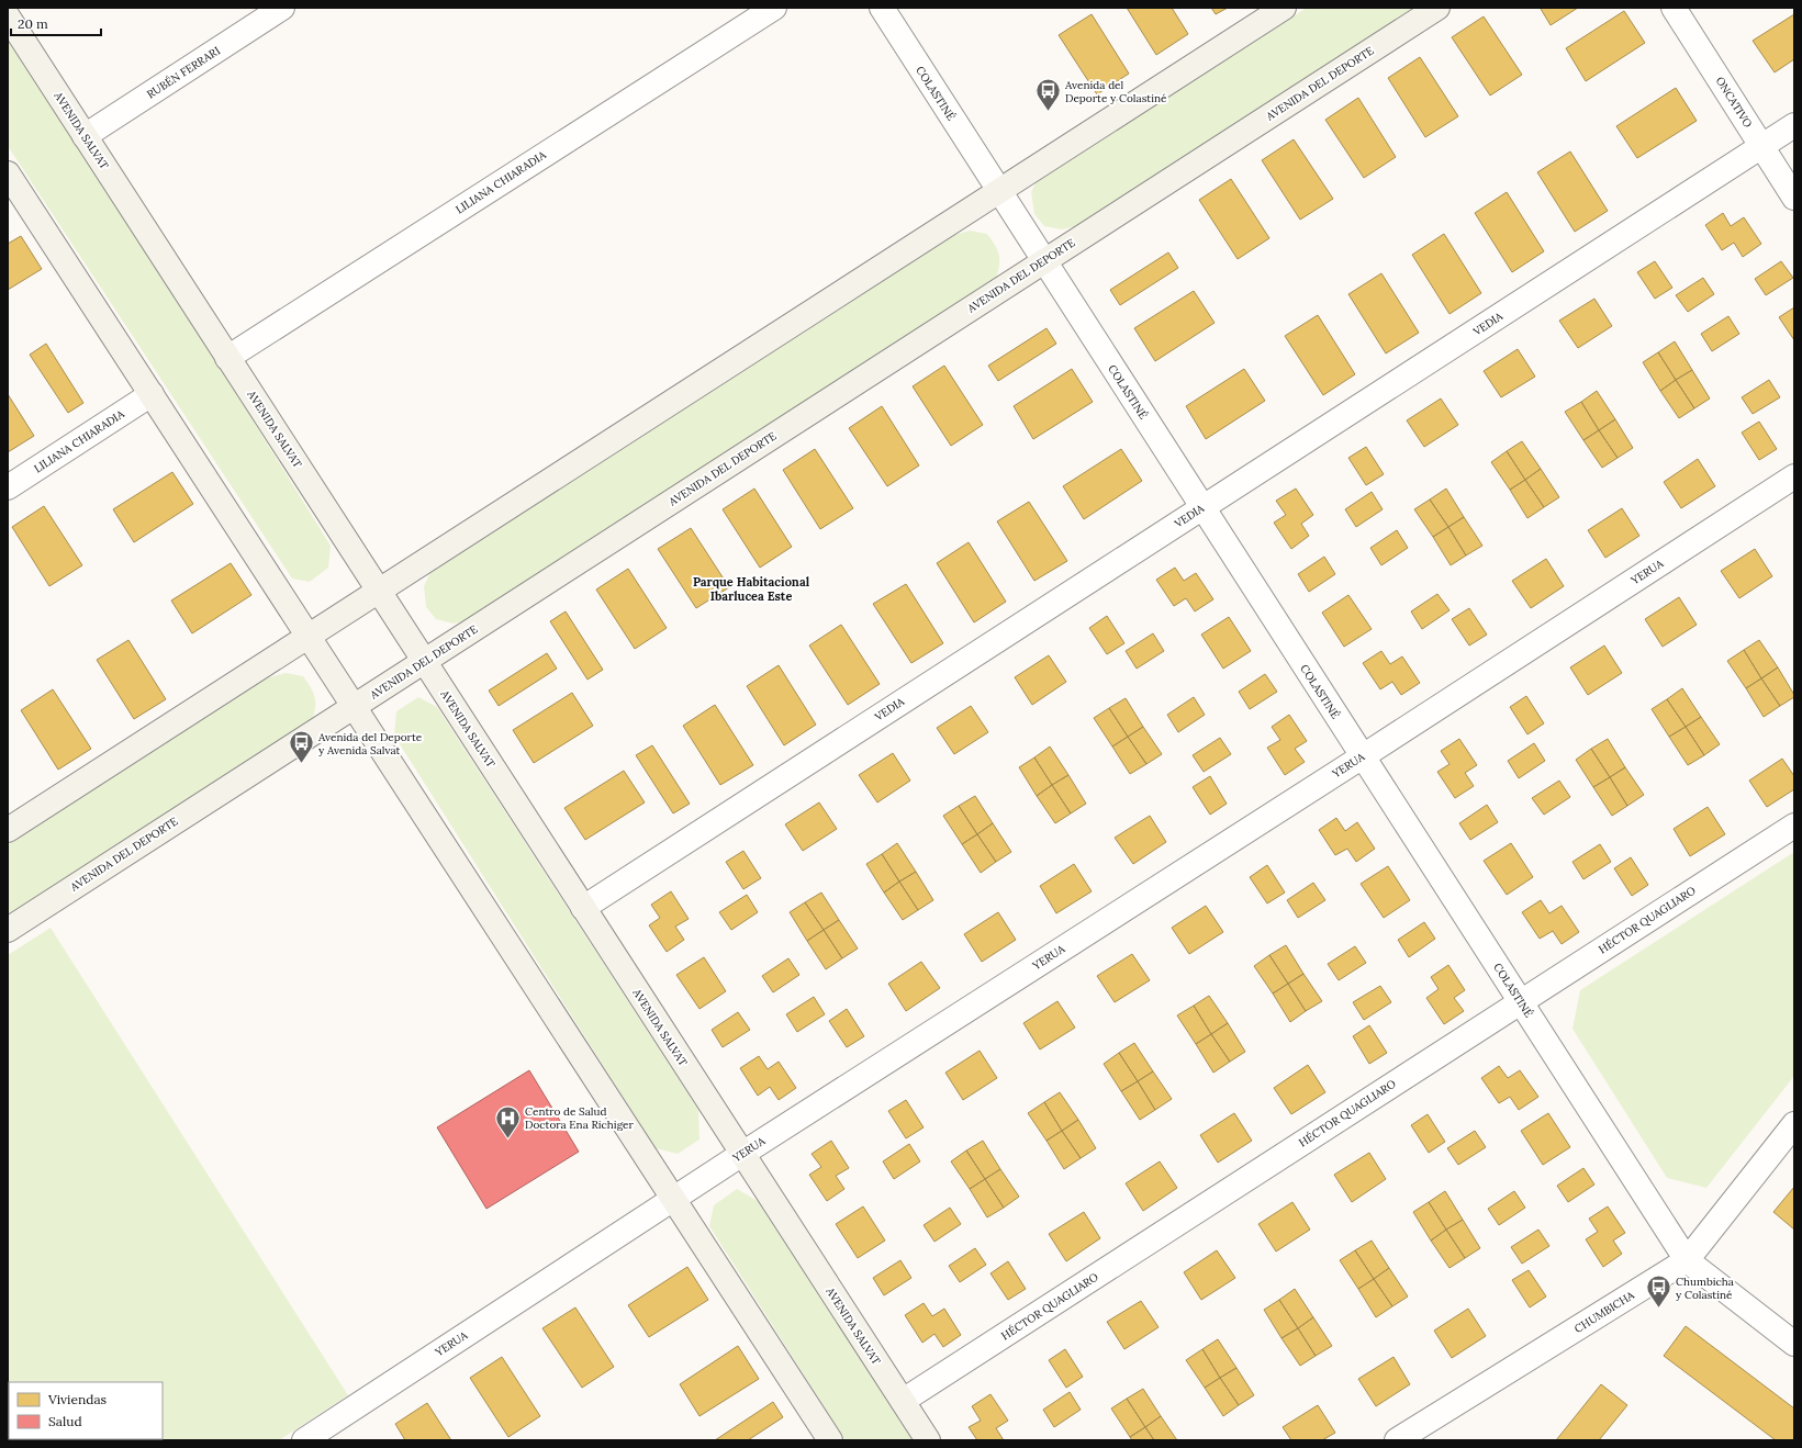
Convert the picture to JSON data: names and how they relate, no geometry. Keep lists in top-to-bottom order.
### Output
{
  "streets": {
    "street": [
      "RUBÉN FERRARI",
      "AVENIDA DEL DEPORTE",
      "COLASTINÉ",
      "ONCATIVO",
      "AVENIDA SALVAT",
      "LILIANA CHIARADIA",
      "VEDIA",
      "YERUA",
      "HÉCTOR QUAGLIARO",
      "CHUMBICHA"
    ]
  },
  "crossings": [
    ["RUBÉN FERRARI", "AVENIDA SALVAT"],
    ["AVENIDA DEL DEPORTE", "COLASTINÉ"],
    ["AVENIDA DEL DEPORTE", "AVENIDA SALVAT"],
    ["COLASTINÉ", "VEDIA"],
    ["COLASTINÉ", "YERUA"],
    ["COLASTINÉ", "HÉCTOR QUAGLIARO"],
    ["COLASTINÉ", "CHUMBICHA"],
    ["ONCATIVO", "VEDIA"],
    ["AVENIDA SALVAT", "LILIANA CHIARADIA"],
    ["AVENIDA SALVAT", "VEDIA"],
    ["AVENIDA SALVAT", "YERUA"],
    ["AVENIDA SALVAT", "HÉCTOR QUAGLIARO"]
  ],
  "districts": ["Parque Habitacional Ibarlucea Este"],
  "places": {
    "bus stop": ["Avenida del Deporte y Colastiné", "Avenida del Deporte y Avenida Salvat", "Chumbicha y Colastiné"],
    "hospital": ["Centro de Salud Doctora Ena Richiger"]
  },
  "legend": ["Viviendas", "Salud"],
  "scale_bar": "20 m"
}
